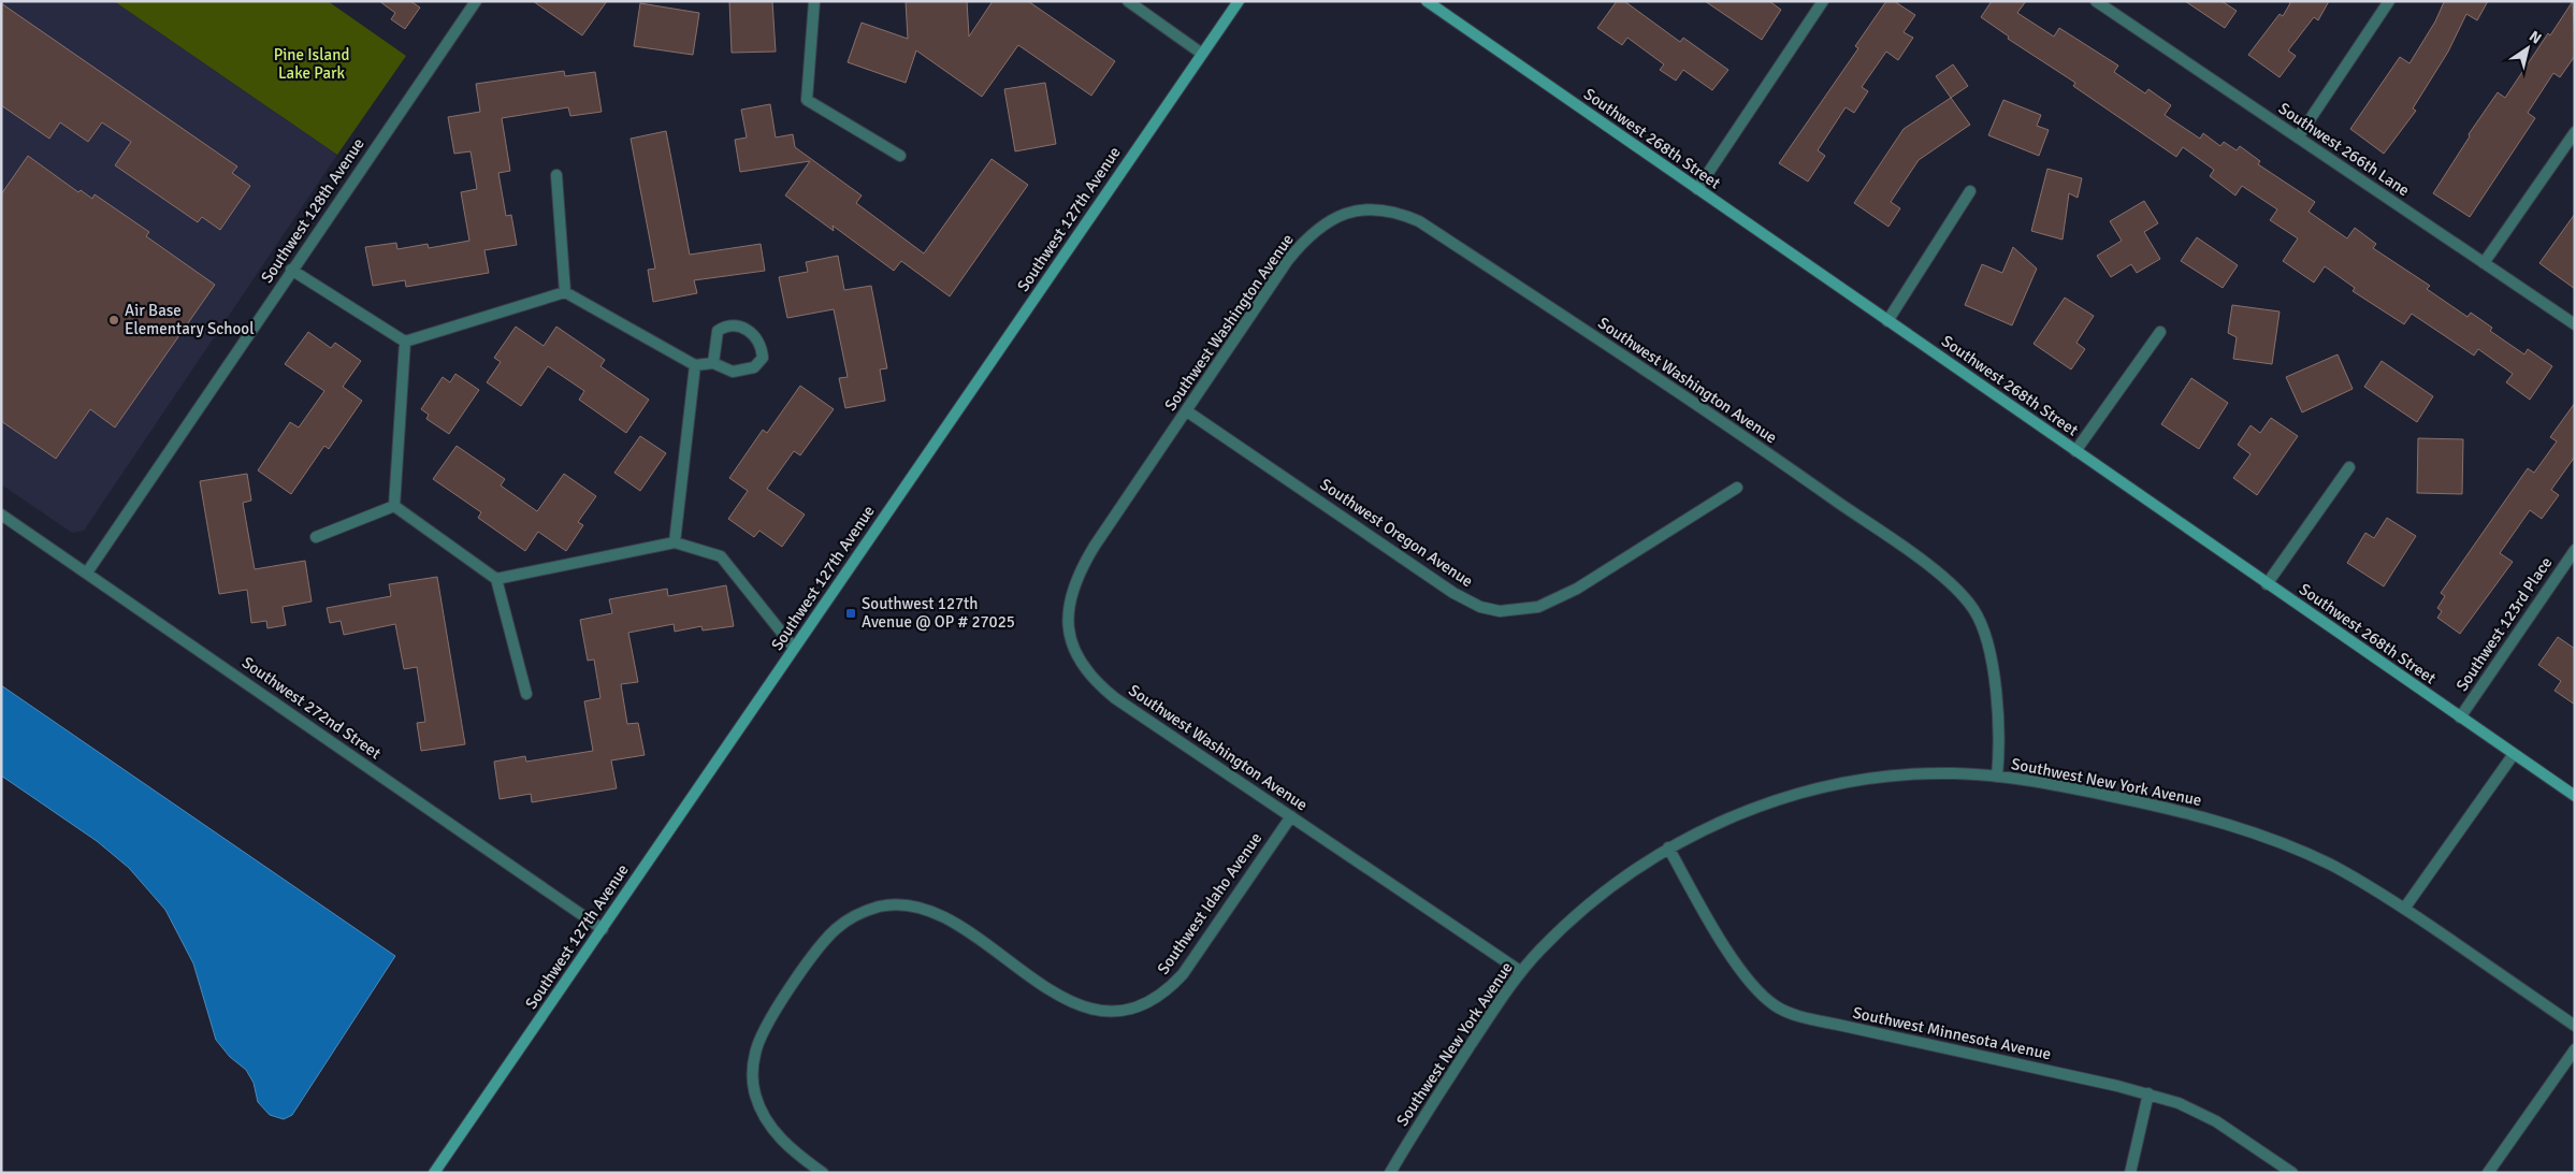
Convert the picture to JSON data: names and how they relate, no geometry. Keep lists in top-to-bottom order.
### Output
{
  "streets": {
    "main road": ["Southwest 268th Street", "Southwest 127th Avenue"],
    "street": [
      "Southwest 266th Lane",
      "Southwest 128th Avenue",
      "Southwest Washington Avenue",
      "Southwest Oregon Avenue",
      "Southwest 123rd Place",
      "Southwest 272nd Street",
      "Southwest New York Avenue",
      "Southwest Idaho Avenue",
      "Southwest Minnesota Avenue"
    ]
  },
  "crossings": [
    ["Southwest 268th Street", "Southwest 123rd Place"],
    ["Southwest 128th Avenue", "Southwest 272nd Street"],
    ["Southwest 127th Avenue", "Southwest 272nd Street"],
    ["Southwest Washington Avenue", "Southwest Oregon Avenue"],
    ["Southwest Washington Avenue", "Southwest New York Avenue"],
    ["Southwest Washington Avenue", "Southwest Idaho Avenue"],
    ["Southwest New York Avenue", "Southwest Minnesota Avenue"]
  ],
  "parks": ["Pine Island Lake Park"],
  "places": {
    "other": ["Air Base Elementary School"],
    "transit": ["Southwest 127th Avenue @ OP # 27025"]
  },
  "north": "top right"
}
